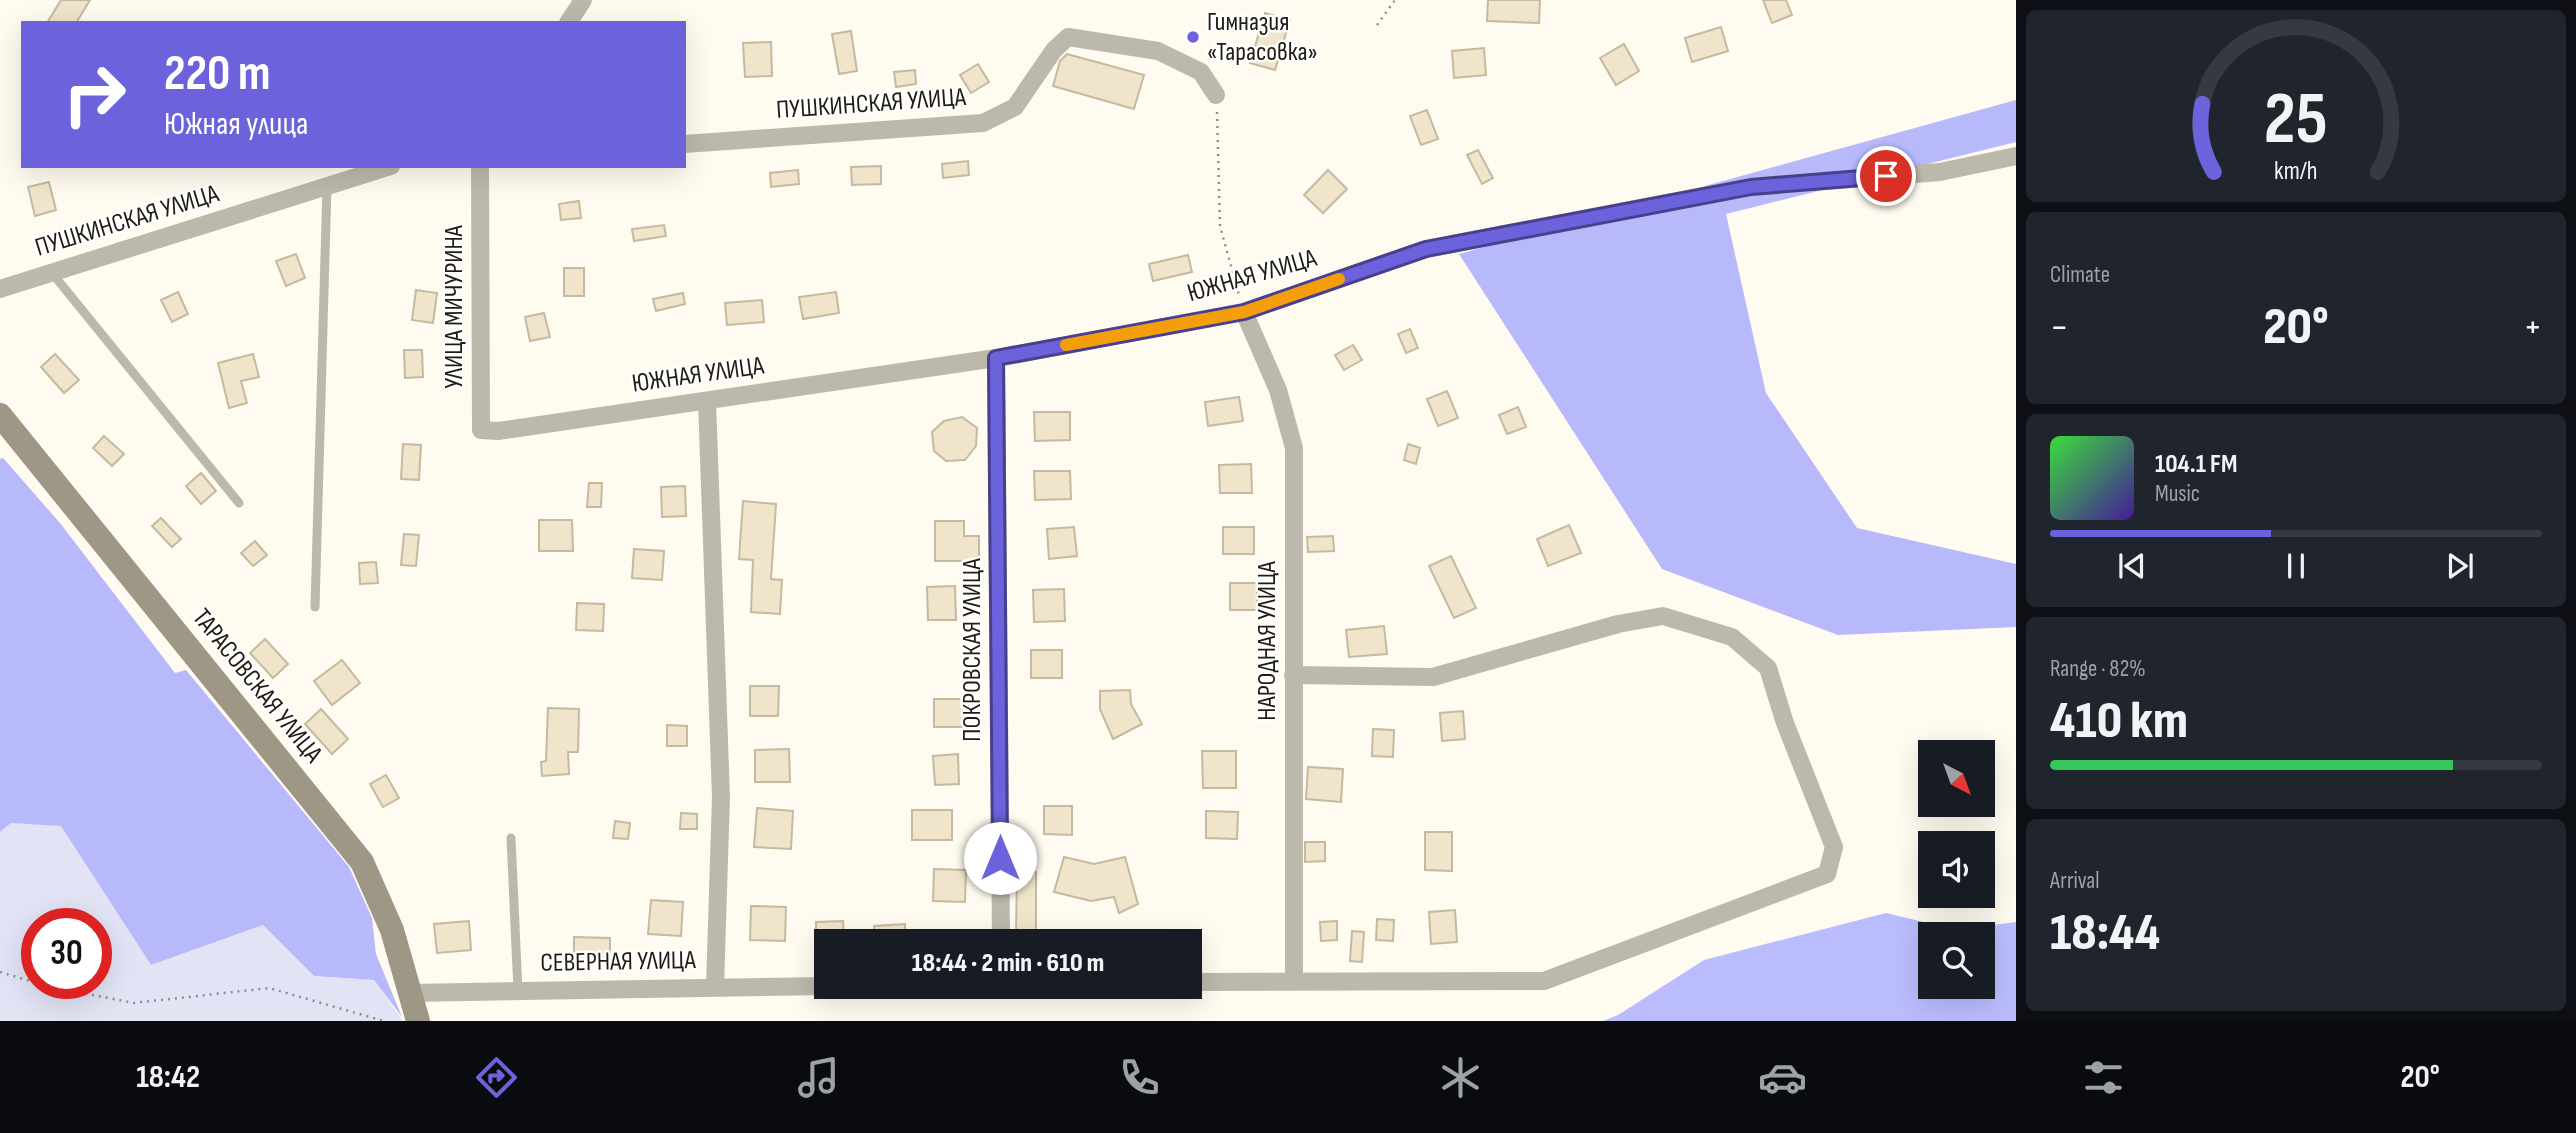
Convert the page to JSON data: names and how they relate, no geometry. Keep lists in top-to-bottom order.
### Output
{
  "streets": {
    "main road": ["ТАРАСОВСКАЯ УЛИЦА"],
    "street": [
      "ПУШКИНСКАЯ УЛИЦА",
      "ЮЖНАЯ УЛИЦА",
      "УЛИЦА МИЧУРИНА",
      "НАРОДНАЯ УЛИЦА",
      "ПОКРОВСКАЯ УЛИЦА",
      "СЕВЕРНАЯ УЛИЦА"
    ]
  },
  "crossings": [
    ["ЮЖНАЯ УЛИЦА", "УЛИЦА МИЧУРИНА"],
    ["ЮЖНАЯ УЛИЦА", "НАРОДНАЯ УЛИЦА"],
    ["ЮЖНАЯ УЛИЦА", "ПОКРОВСКАЯ УЛИЦА"],
    ["ТАРАСОВСКАЯ УЛИЦА", "СЕВЕРНАЯ УЛИЦА"]
  ],
  "places": ["Гимназия «Тарасовка»"],
  "north": "bottom right",
  "page": {
    "turn": ["220 m", "Южная улица"],
    "tile": [
      "Climate",
      ["Range · 82%", "410 km"],
      ["Arrival", "18:44"]
    ],
    "heat": ["−", "20°", "+"],
    "song": ["104.1 FM", "Music"],
    "limit": "30",
    "trip": "18:44 · 2 min · 610 m",
    "tabs": ["18:42", "20°"],
    "gauge": ["25", "km/h"]
  }
}
